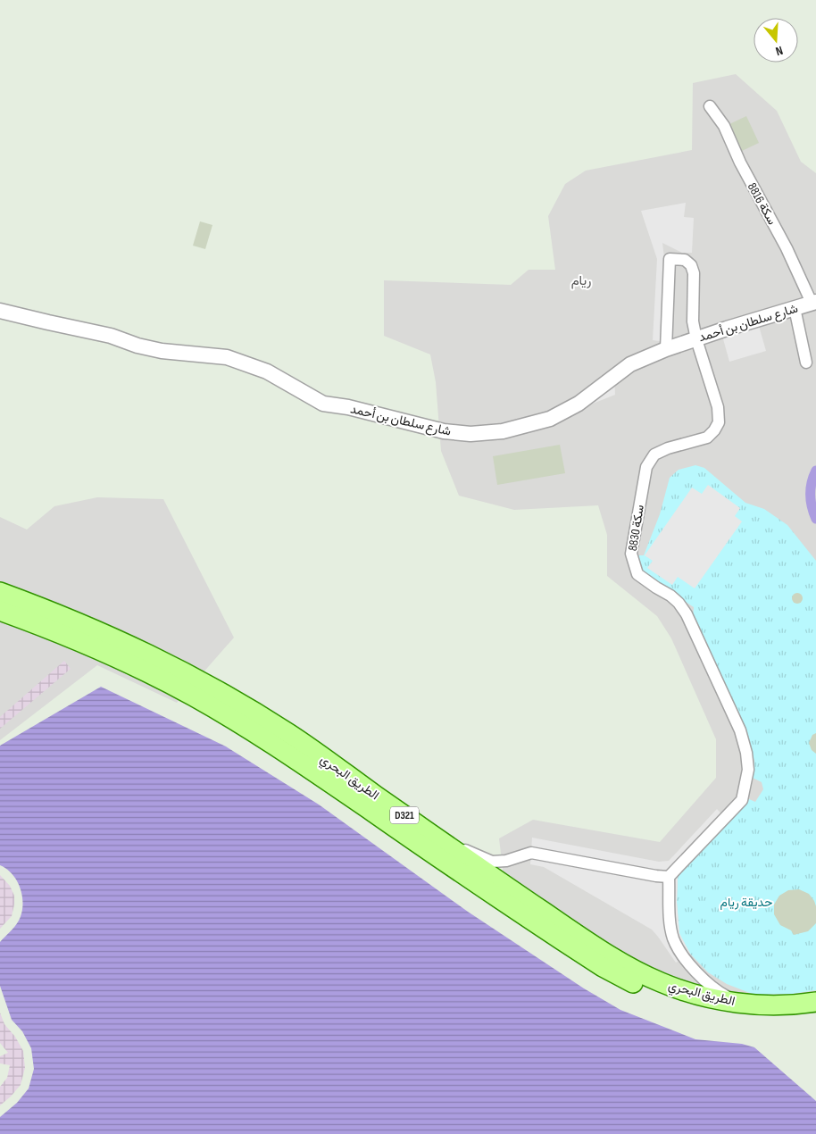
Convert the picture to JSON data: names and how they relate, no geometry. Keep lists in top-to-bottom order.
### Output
{
  "streets": {
    "main road": ["الطريق البحري", "D321"],
    "street": ["سكة 8816", "شارع سلطان بن أحمد", "سكة 8830"]
  },
  "crossings": [
    ["سكة 8816", "شارع سلطان بن أحمد"],
    ["شارع سلطان بن أحمد", "سكة 8830"]
  ],
  "districts": ["ريام"],
  "parks": ["حديقة ريام"],
  "north": "bottom"
}
